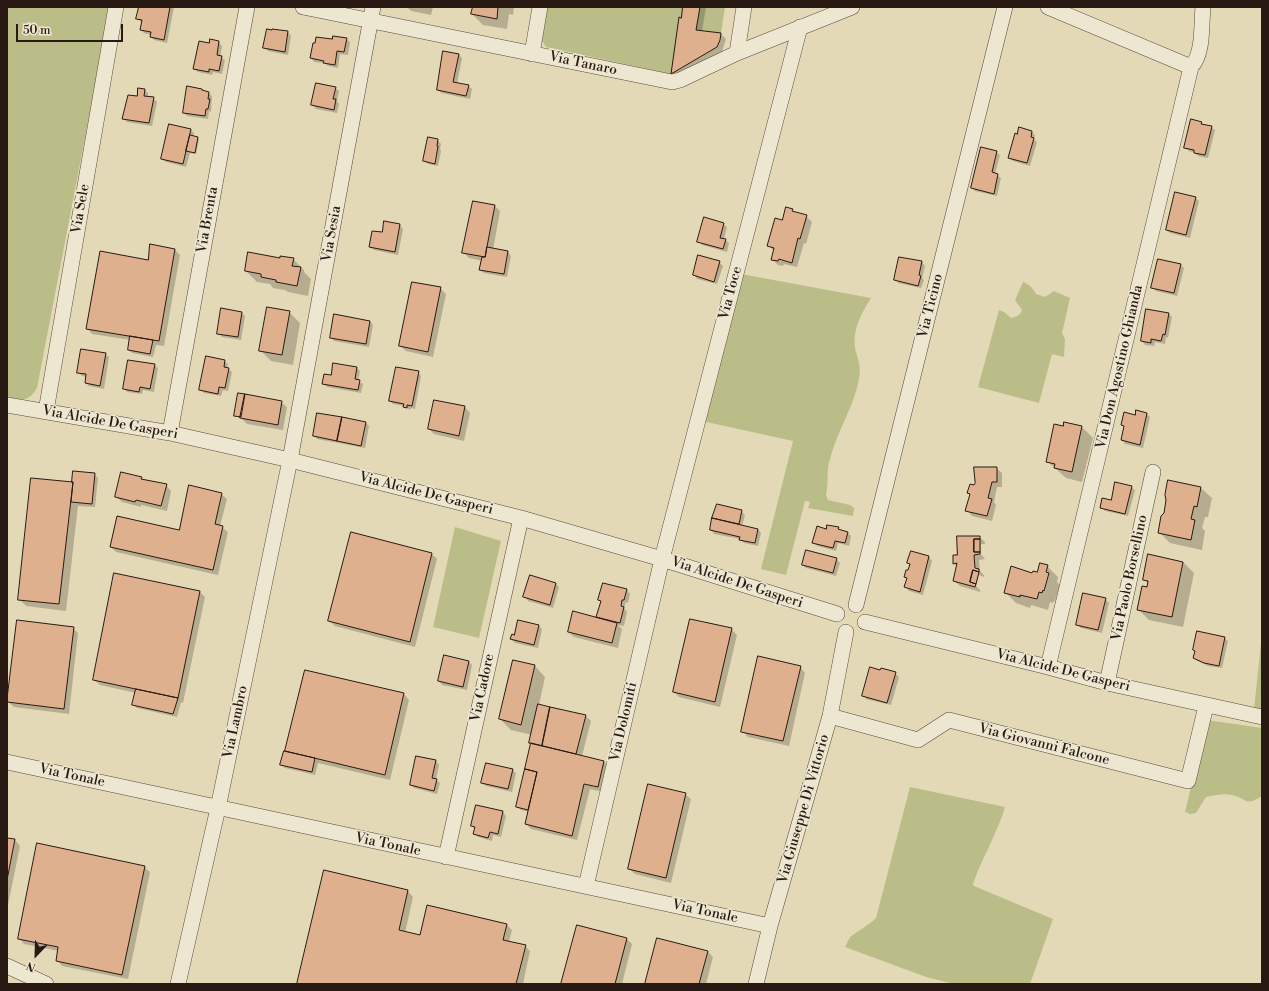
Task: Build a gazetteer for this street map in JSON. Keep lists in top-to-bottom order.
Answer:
{
  "streets": {
    "street": [
      "Via Tanaro",
      "Via Sele",
      "Via Brenta",
      "Via Sesia",
      "Via Toce",
      "Via Ticino",
      "Via Don Agostino Ghianda",
      "Via Alcide De Gasperi",
      "Via Paolo Borsellino",
      "Via Cadore",
      "Via Lambro",
      "Via Dolomiti",
      "Via Giovanni Falcone",
      "Via Tonale",
      "Via Giuseppe Di Vittorio"
    ]
  },
  "crossings": [
    ["Via Tanaro", "Via Sesia"],
    ["Via Tanaro", "Via Toce"],
    ["Via Sele", "Via Alcide De Gasperi"],
    ["Via Brenta", "Via Alcide De Gasperi"],
    ["Via Sesia", "Via Alcide De Gasperi"],
    ["Via Sesia", "Via Lambro"],
    ["Via Toce", "Via Alcide De Gasperi"],
    ["Via Toce", "Via Dolomiti"],
    ["Via Ticino", "Via Alcide De Gasperi"],
    ["Via Ticino", "Via Giuseppe Di Vittorio"],
    ["Via Don Agostino Ghianda", "Via Alcide De Gasperi"],
    ["Via Alcide De Gasperi", "Via Paolo Borsellino"],
    ["Via Alcide De Gasperi", "Via Cadore"],
    ["Via Alcide De Gasperi", "Via Lambro"],
    ["Via Alcide De Gasperi", "Via Dolomiti"],
    ["Via Alcide De Gasperi", "Via Giovanni Falcone"],
    ["Via Alcide De Gasperi", "Via Giuseppe Di Vittorio"],
    ["Via Cadore", "Via Tonale"],
    ["Via Lambro", "Via Tonale"],
    ["Via Dolomiti", "Via Tonale"],
    ["Via Giovanni Falcone", "Via Giuseppe Di Vittorio"],
    ["Via Tonale", "Via Giuseppe Di Vittorio"]
  ],
  "scale_bar": "50 m",
  "north": "bottom left"
}
